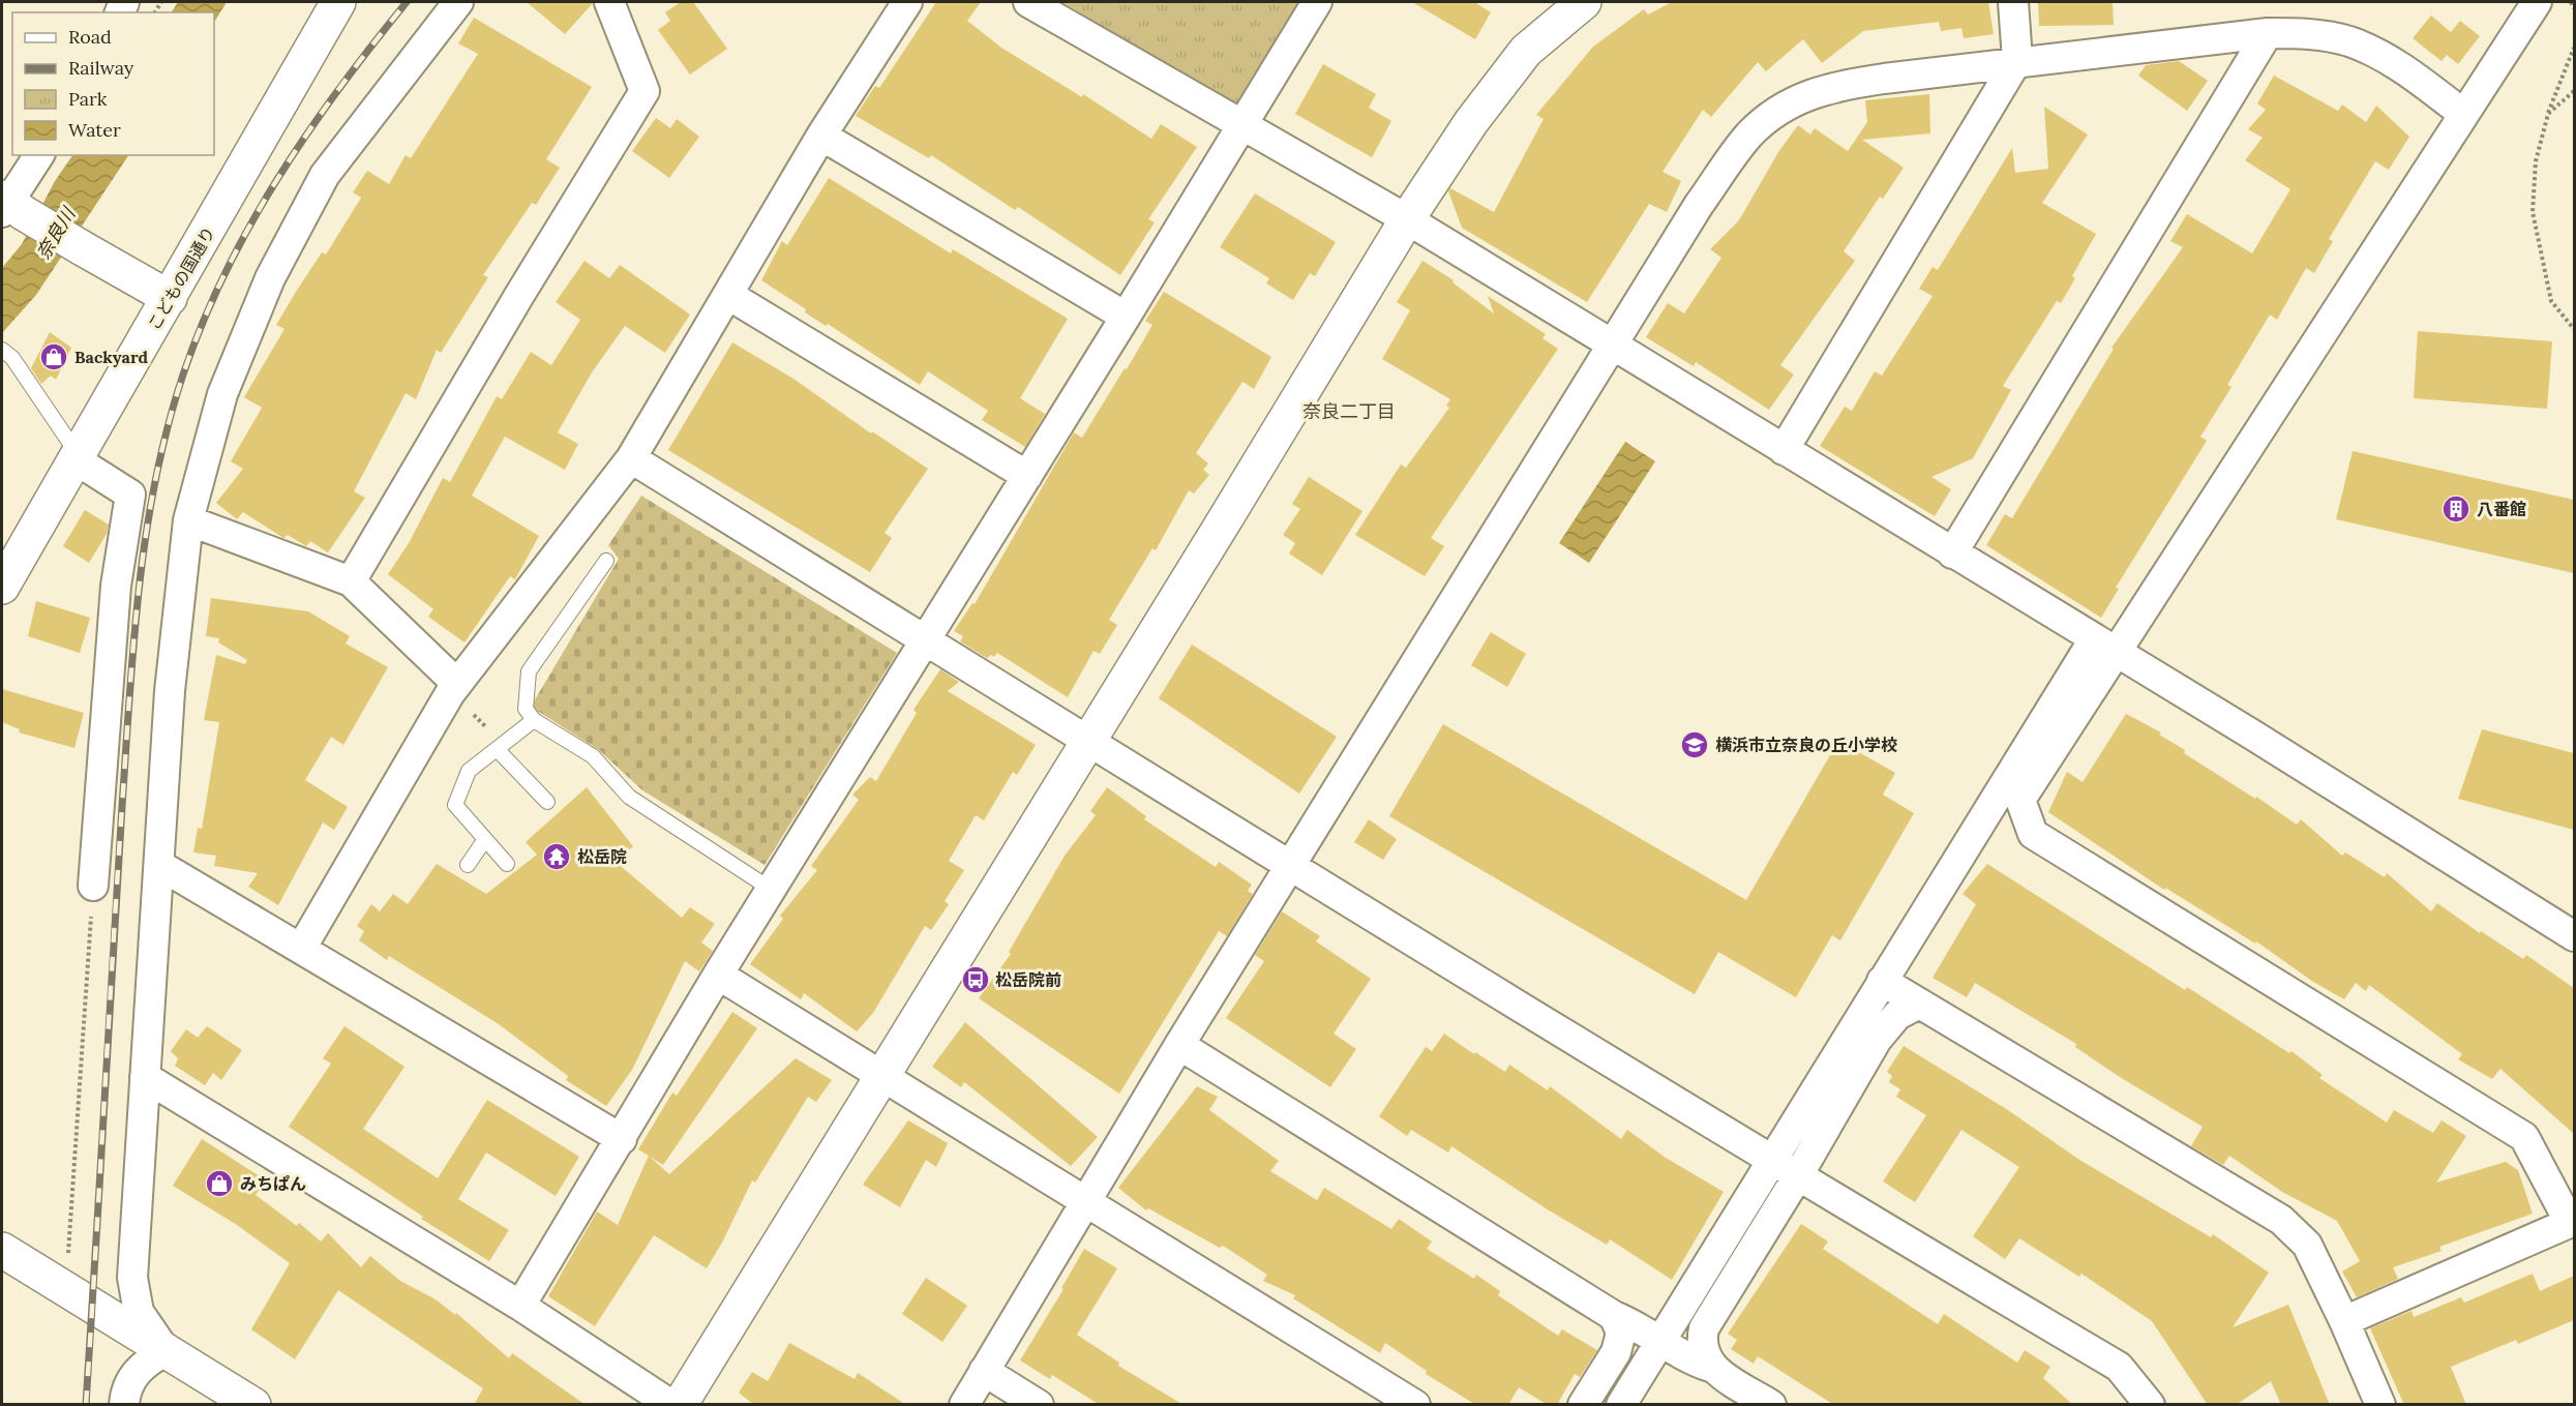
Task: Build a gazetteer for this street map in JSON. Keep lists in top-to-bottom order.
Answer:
{
  "streets": {
    "street": ["こどもの国通り"]
  },
  "districts": ["奈良二丁目"],
  "water": ["奈良川"],
  "places": {
    "shop": ["Backyard", "みちぱん"],
    "building": ["八番館"],
    "school or university": ["横浜市立奈良の丘小学校"],
    "temple": ["松岳院"],
    "bus stop": ["松岳院前"]
  },
  "legend": [
    "Road",
    "Railway",
    "Park",
    "Water"
  ]
}
